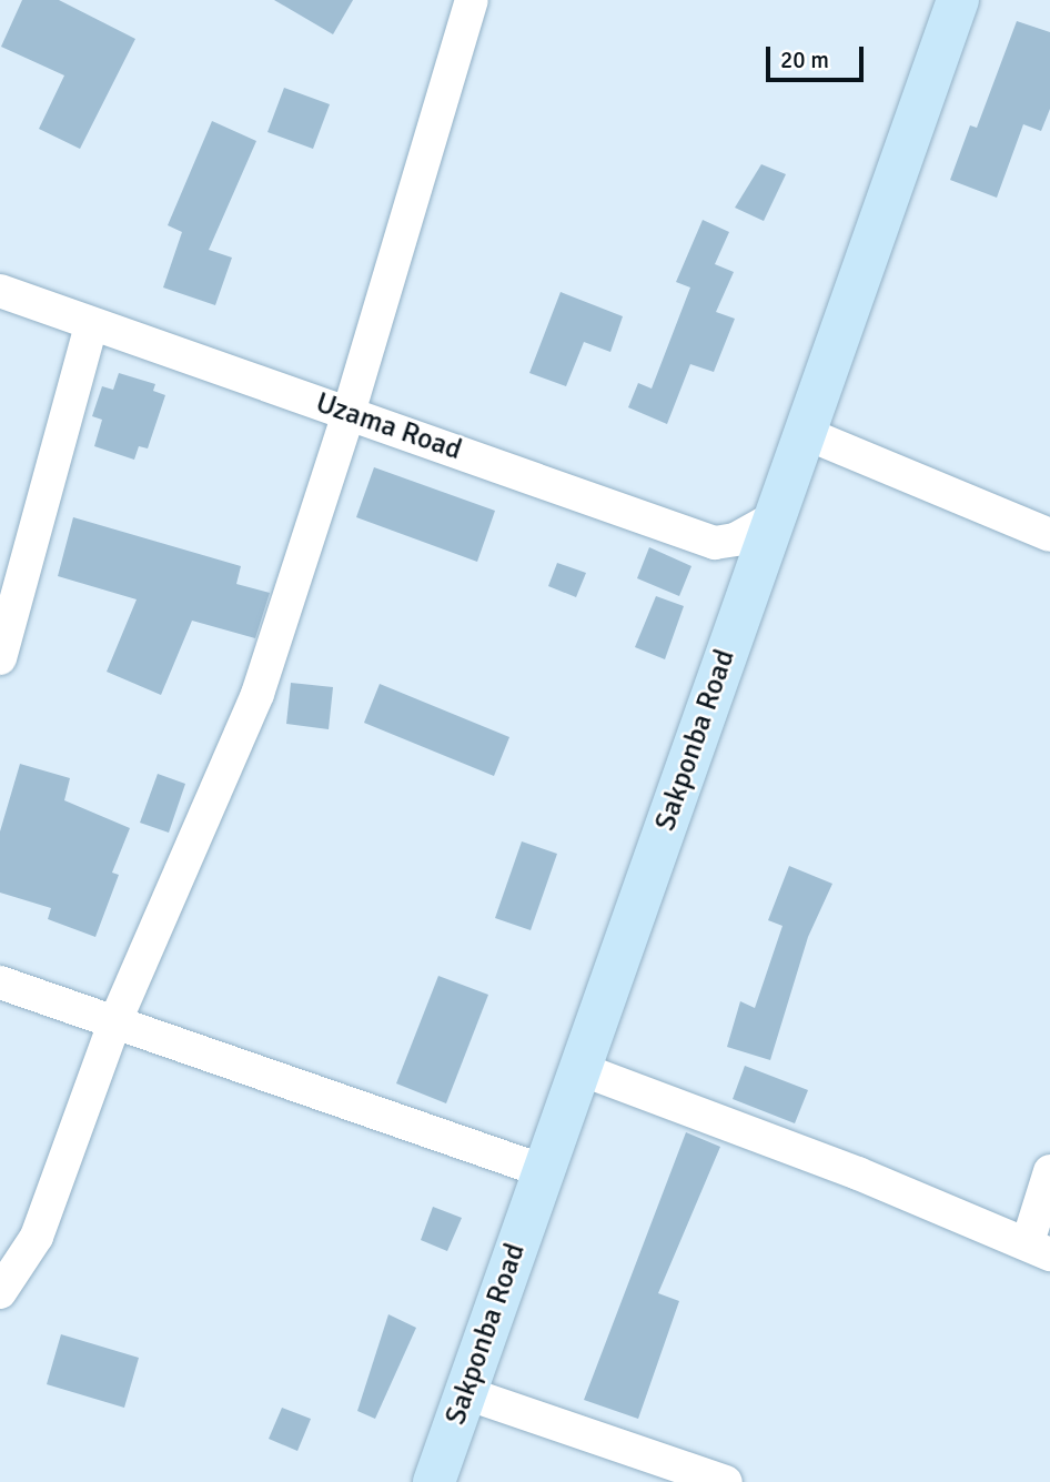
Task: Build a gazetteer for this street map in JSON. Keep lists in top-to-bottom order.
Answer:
{
  "streets": {
    "main road": ["Sakponba Road"],
    "street": ["Uzama Road"]
  },
  "crossings": [
    ["Uzama Road", "Sakponba Road"]
  ],
  "scale_bar": "20 m"
}
